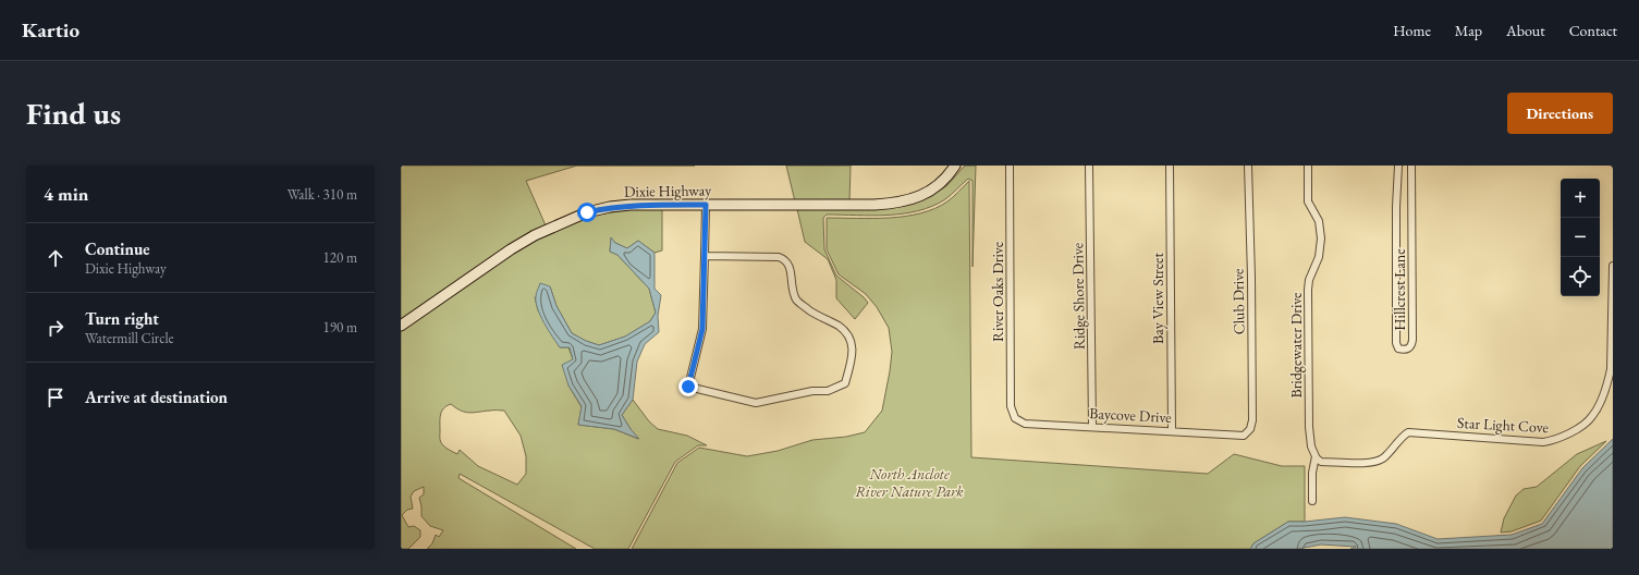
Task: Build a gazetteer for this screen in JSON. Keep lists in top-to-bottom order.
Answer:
{
  "streets": {
    "street": [
      "Dixie Highway",
      "Hillcrest Lane",
      "River Oaks Drive",
      "Ridge Shore Drive",
      "Bay View Street",
      "Club Drive",
      "Bridgewater Drive",
      "Baycove Drive",
      "Star Light Cove"
    ]
  },
  "crossings": [
    ["River Oaks Drive", "Baycove Drive"],
    ["Ridge Shore Drive", "Baycove Drive"],
    ["Bay View Street", "Baycove Drive"],
    ["Club Drive", "Baycove Drive"],
    ["Bridgewater Drive", "Star Light Cove"]
  ],
  "parks": ["North Anclote River Nature Park"],
  "page": {
    "header": "Kartio",
    "nav": [
      "Home",
      "Map",
      "About",
      "Contact"
    ],
    "buttons": "Directions",
    "title": "Find us",
    "heading": ["4 min", "Walk · 310 m"],
    "map_buttons": ["+", "−"],
    "list": [
      ["Continue", "Dixie Highway", "120 m"],
      ["Turn right", "Watermill Circle", "190 m"],
      "Arrive at destination"
    ]
  }
}
